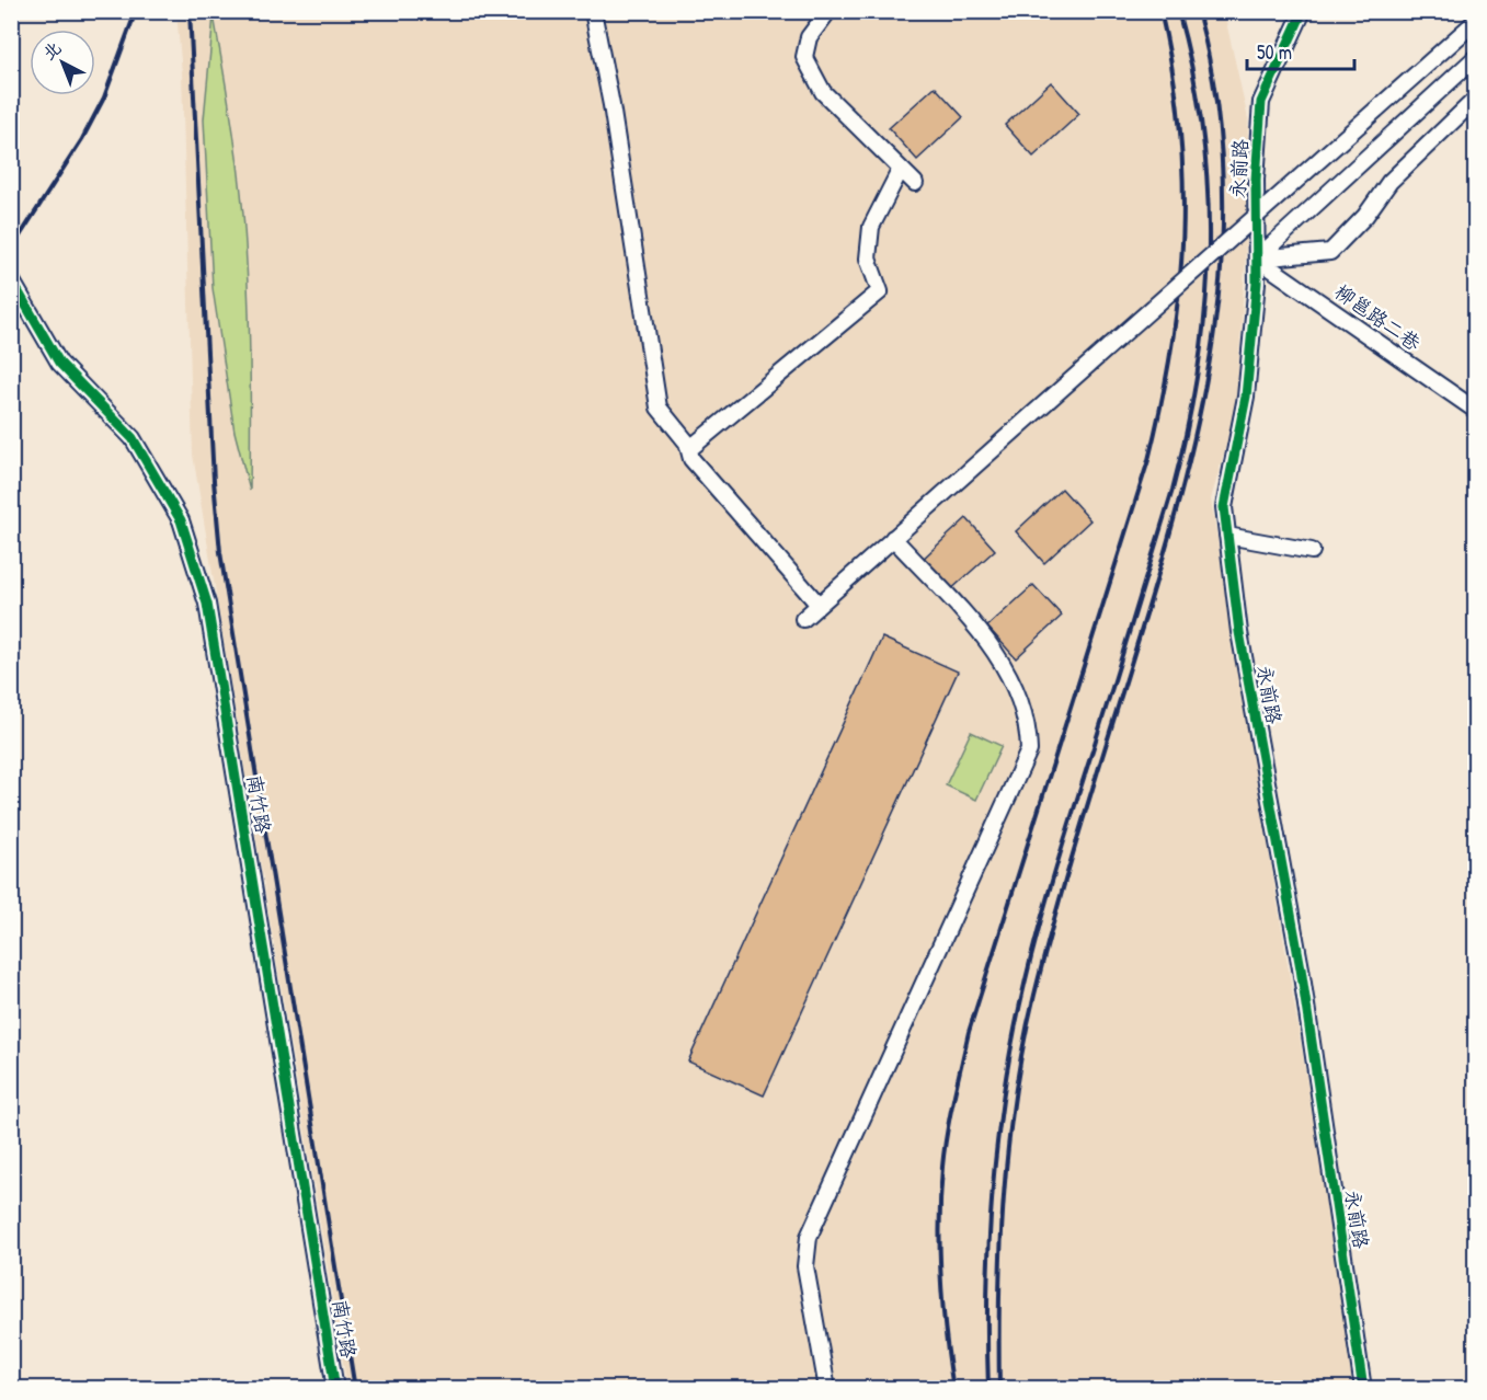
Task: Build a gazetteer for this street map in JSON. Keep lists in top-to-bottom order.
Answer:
{
  "streets": {
    "street": ["永前路", "柳邕路二巷", "南竹路"]
  },
  "crossings": [
    ["永前路", "柳邕路二巷"]
  ],
  "scale_bar": "50 m",
  "north": "top left"
}
